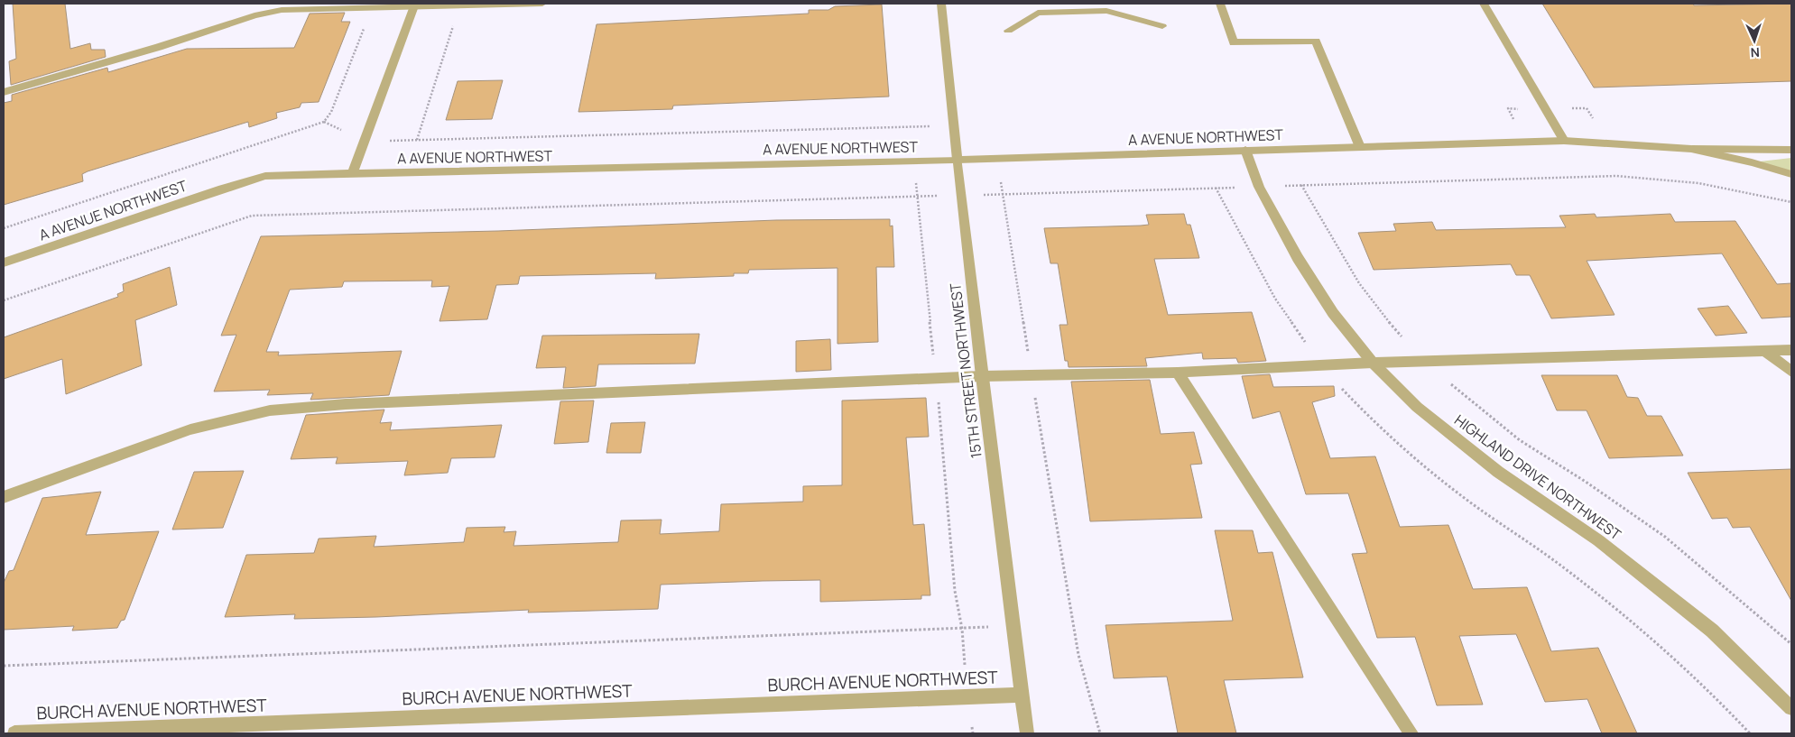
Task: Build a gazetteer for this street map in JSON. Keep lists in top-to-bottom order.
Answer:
{
  "streets": {
    "street": [
      "A AVENUE NORTHWEST",
      "15TH STREET NORTHWEST",
      "HIGHLAND DRIVE NORTHWEST",
      "BURCH AVENUE NORTHWEST"
    ]
  },
  "crossings": [
    ["A AVENUE NORTHWEST", "15TH STREET NORTHWEST"],
    ["A AVENUE NORTHWEST", "HIGHLAND DRIVE NORTHWEST"],
    ["15TH STREET NORTHWEST", "BURCH AVENUE NORTHWEST"]
  ],
  "north": "bottom"
}
